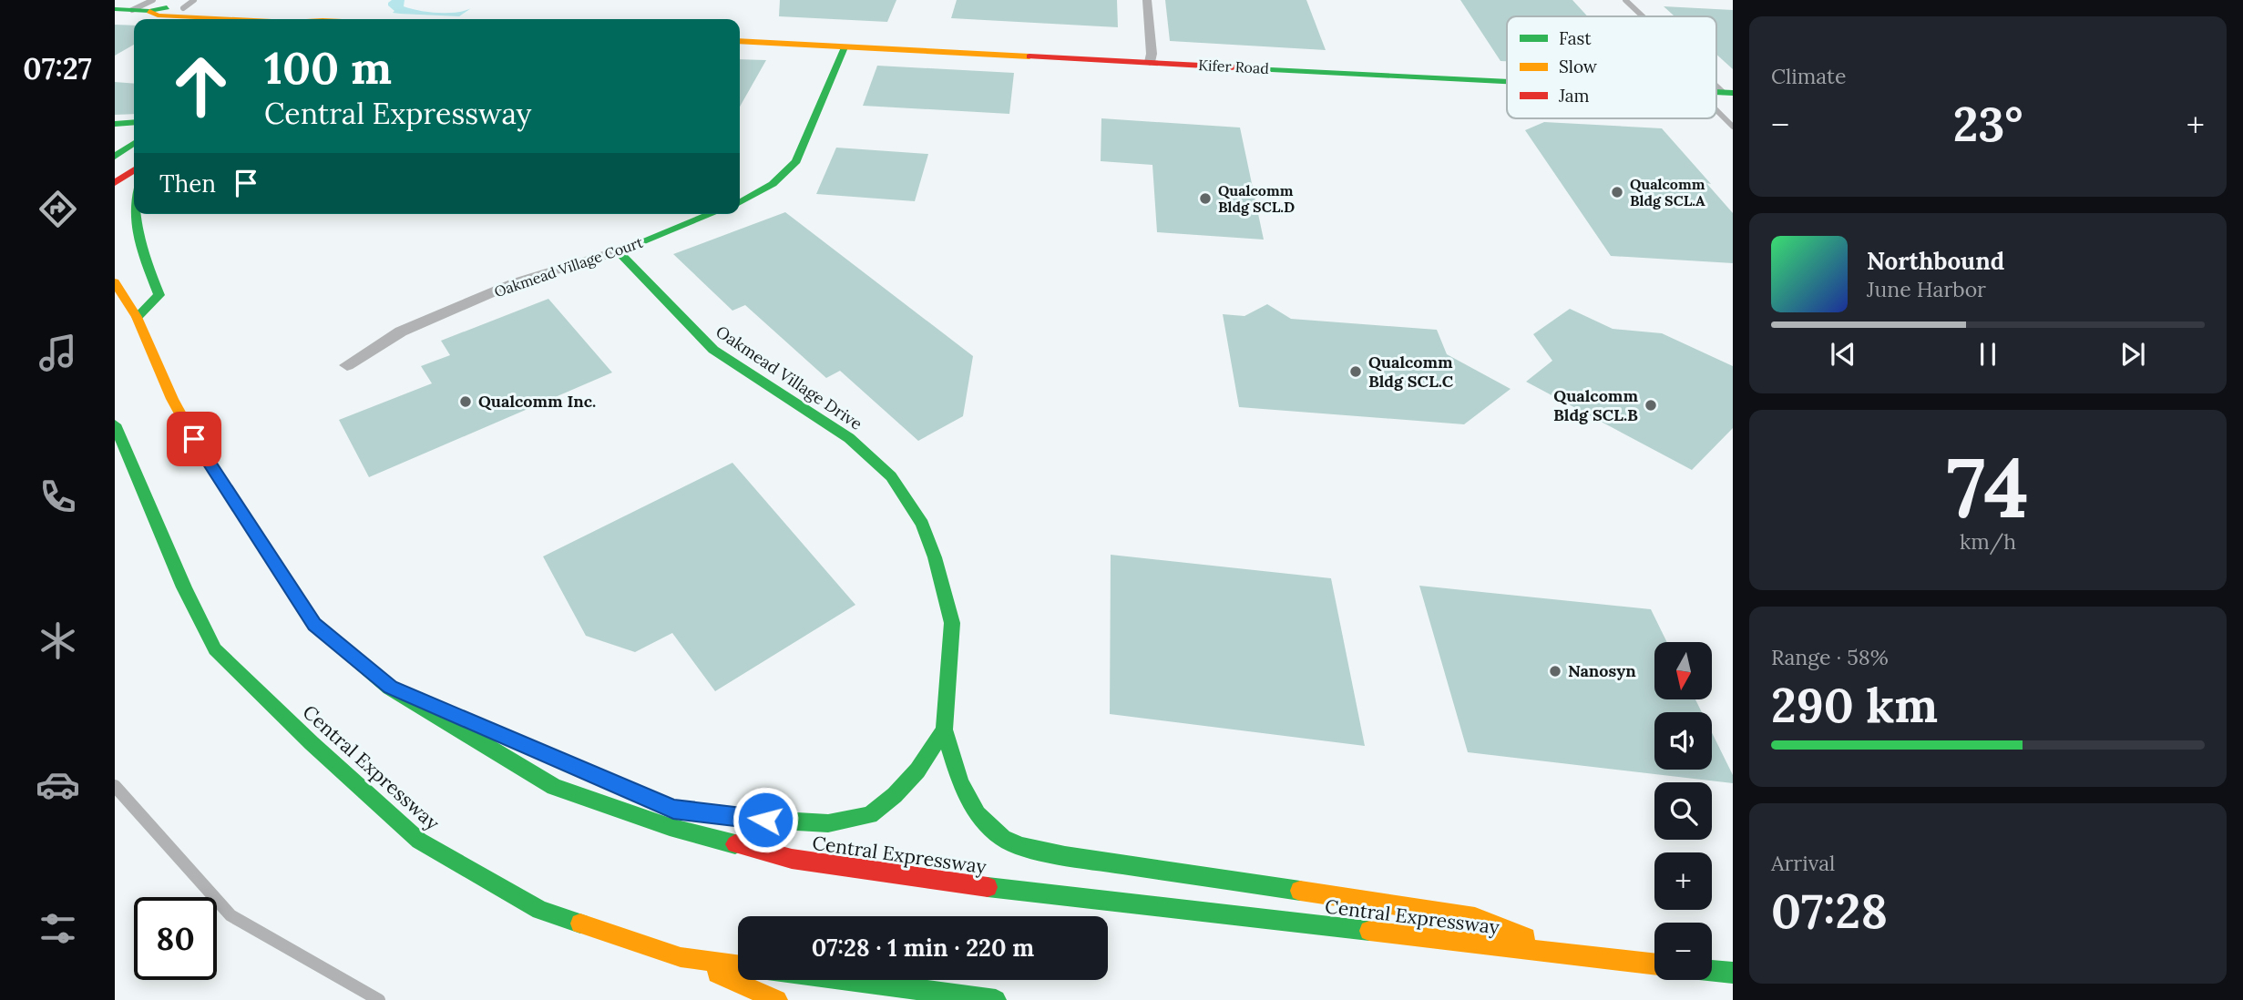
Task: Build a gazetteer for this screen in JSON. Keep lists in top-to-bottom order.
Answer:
{
  "streets": {
    "main road": [
      "Kifer Road",
      "Oakmead Village Court",
      "Oakmead Village Drive",
      "Central Expressway"
    ]
  },
  "crossings": [
    ["Oakmead Village Court", "Oakmead Village Drive"]
  ],
  "places": [
    "Qualcomm Bldg SCL.A",
    "Qualcomm Bldg SCL.D",
    "Qualcomm Bldg SCL.C",
    "Qualcomm Inc.",
    "Qualcomm Bldg SCL.B",
    "Nanosyn"
  ],
  "legend": ["Fast", "Slow", "Jam"],
  "north": "bottom",
  "page": {
    "tabs": "07:27",
    "tile": [
      "Climate",
      ["74", "km/h"],
      ["Range · 58%", "290 km"],
      ["Arrival", "07:28"]
    ],
    "turn": ["100 m", "Central Expressway"],
    "heat": ["−", "23°", "+"],
    "then": "Then",
    "song": ["Northbound", "June Harbor"],
    "map_buttons": ["+", "−"],
    "limit": "80",
    "trip": "07:28 · 1 min · 220 m"
  }
}
